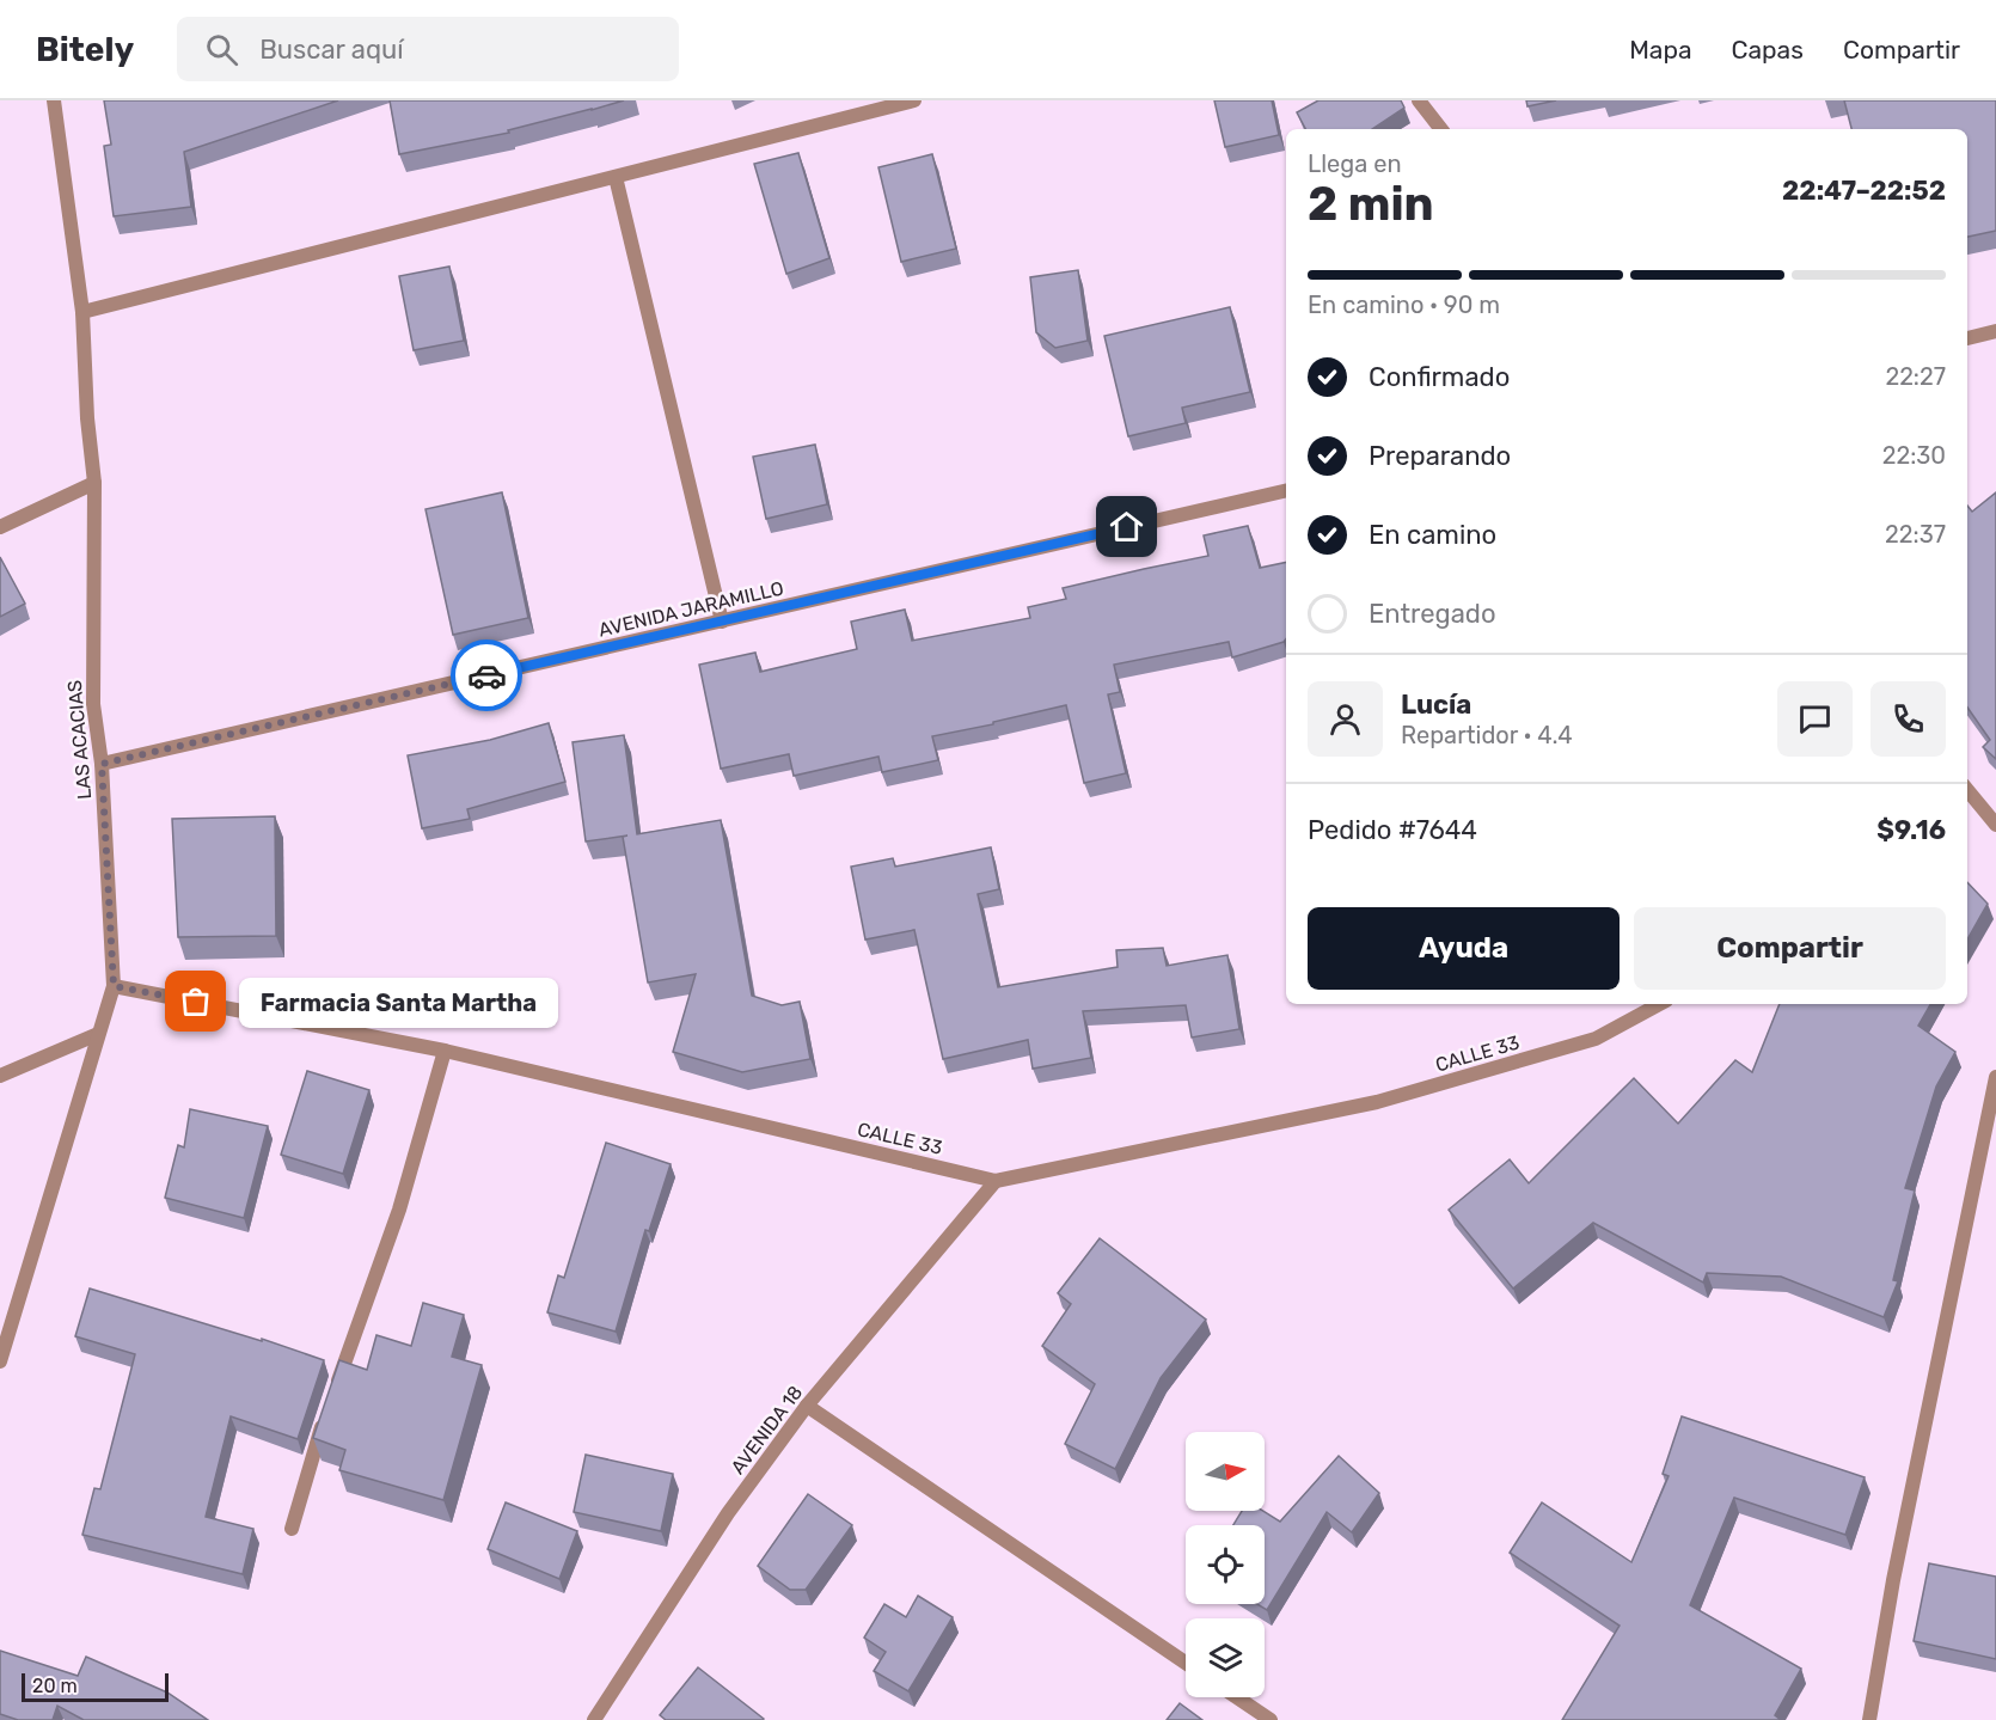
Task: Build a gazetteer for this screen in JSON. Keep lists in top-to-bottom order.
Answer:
{
  "streets": {
    "street": [
      "AVENIDA JARAMILLO",
      "LAS ACACIAS",
      "CALLE 33",
      "AVENIDA 18"
    ]
  },
  "crossings": [
    ["AVENIDA JARAMILLO", "LAS ACACIAS"],
    ["LAS ACACIAS", "CALLE 33"],
    ["CALLE 33", "AVENIDA 18"]
  ],
  "places": ["Farmacia Santa Martha"],
  "scale_bar": "20 m",
  "north": "right",
  "page": {
    "header": "Bitely",
    "search": "Buscar aquí",
    "nav": ["Mapa", "Capas", "Compartir"],
    "heading": ["2 min", "Llega en", "22:47–22:52"],
    "panel": [
      "Lucía",
      "Repartidor · 4.4",
      "Pedido #7644",
      "$9.16"
    ],
    "bar": "En camino · 90 m",
    "list": [
      ["Confirmado", "22:27"],
      ["Preparando", "22:30"],
      ["En camino", "22:37"],
      "Entregado"
    ],
    "buttons": ["Ayuda", "Compartir"],
    "bubble": "Farmacia Santa Martha",
    "scale": "20 m"
  }
}
